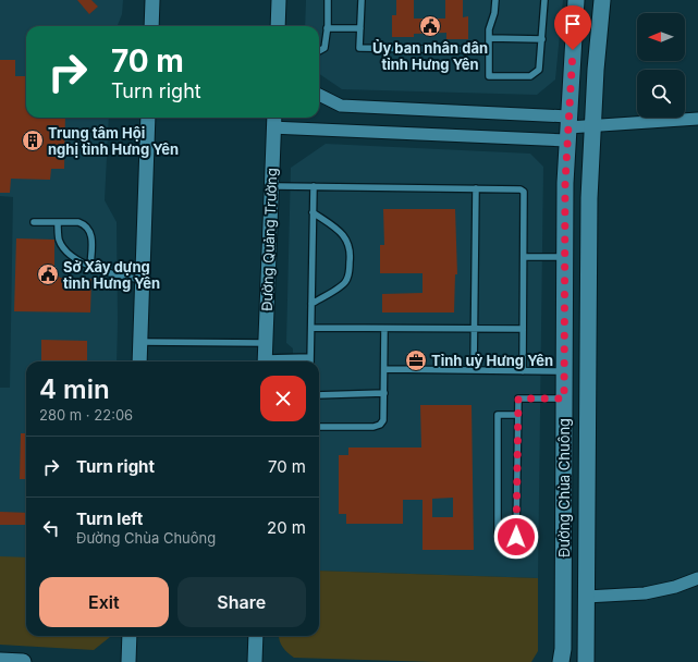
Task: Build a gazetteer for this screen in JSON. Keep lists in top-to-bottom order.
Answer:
{
  "streets": {
    "main road": ["Đường Chùa Chuông"],
    "street": ["Đường Quảng Trường"]
  },
  "places": {
    "public building": ["Ủy ban nhân dân tỉnh Hưng Yên", "Sở Xây dựng tỉnh Hưng Yên"],
    "building": ["Trung tâm Hội nghị tỉnh Hưng Yên"],
    "office": ["Tỉnh uỷ Hưng Yên"]
  },
  "north": "left",
  "page": {
    "turn": ["70 m", "Turn right"],
    "heading": ["4 min", "280 m · 22:06"],
    "list": [
      {
        "name": "Turn right",
        "value": "70 m"
      },
      {
        "name": "Turn left",
        "note": "Đường Chùa Chuông",
        "value": "20 m"
      }
    ],
    "buttons": ["Exit", "Share"]
  }
}
